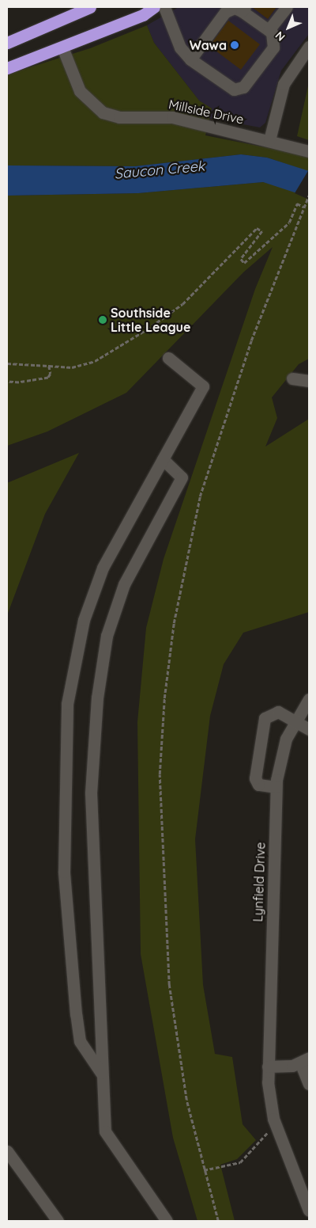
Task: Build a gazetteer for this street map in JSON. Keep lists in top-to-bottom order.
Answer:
{
  "streets": {
    "street": ["Millside Drive", "Lynfield Drive"]
  },
  "water": ["Saucon Creek"],
  "places": ["Wawa", "Southside Little League"],
  "north": "bottom left"
}
